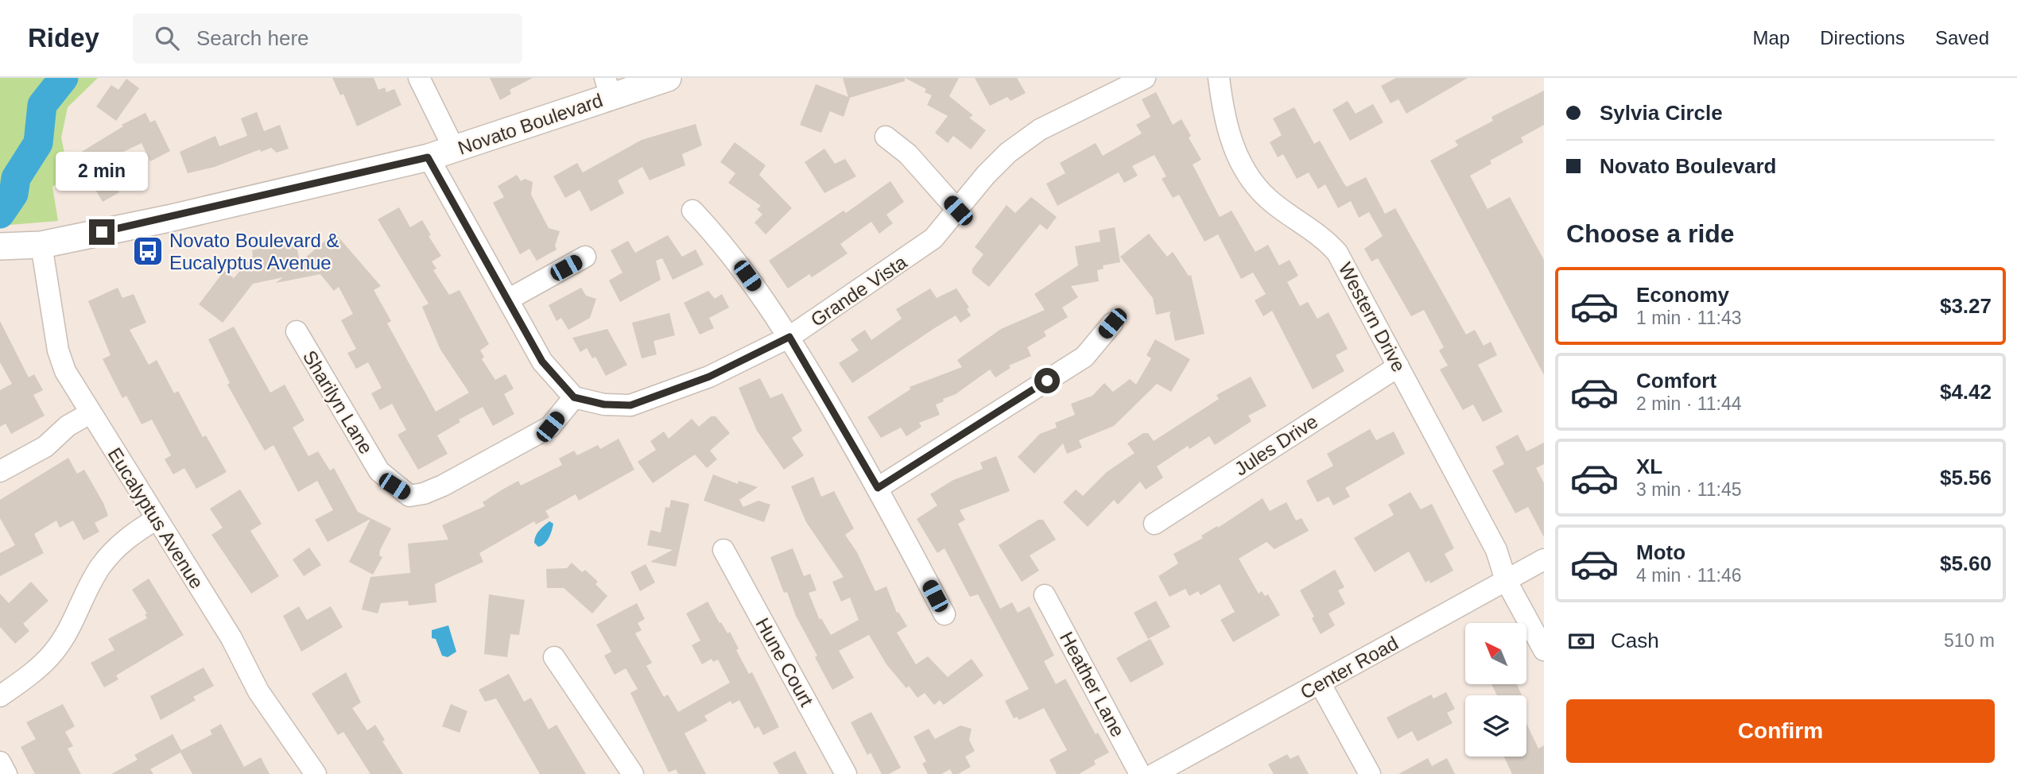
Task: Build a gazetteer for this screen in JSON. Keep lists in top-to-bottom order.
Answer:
{
  "streets": {
    "main road": ["Novato Boulevard"],
    "street": [
      "Grande Vista",
      "Western Drive",
      "Sharilyn Lane",
      "Jules Drive",
      "Eucalyptus Avenue",
      "Hune Court",
      "Center Road",
      "Heather Lane"
    ]
  },
  "crossings": [
    ["Novato Boulevard", "Eucalyptus Avenue"],
    ["Grande Vista", "Sharilyn Lane"],
    ["Western Drive", "Jules Drive"],
    ["Western Drive", "Center Road"]
  ],
  "places": {
    "bus stop": ["Novato Boulevard & Eucalyptus Avenue"]
  },
  "north": "top left",
  "page": {
    "header": "Ridey",
    "search": "Search here",
    "nav": ["Map", "Directions", "Saved"],
    "banner": ["Sylvia Circle", "Novato Boulevard"],
    "bubble": "2 min",
    "heading": "Choose a ride",
    "list": [
      {
        "name": "Economy",
        "note": "1 min · 11:43",
        "value": "$3.27"
      },
      {
        "name": "Comfort",
        "note": "2 min · 11:44",
        "value": "$4.42"
      },
      {
        "name": "XL",
        "note": "3 min · 11:45",
        "value": "$5.56"
      },
      {
        "name": "Moto",
        "note": "4 min · 11:46",
        "value": "$5.60"
      }
    ],
    "pay": ["Cash", "510 m"],
    "buttons": "Confirm"
  }
}
